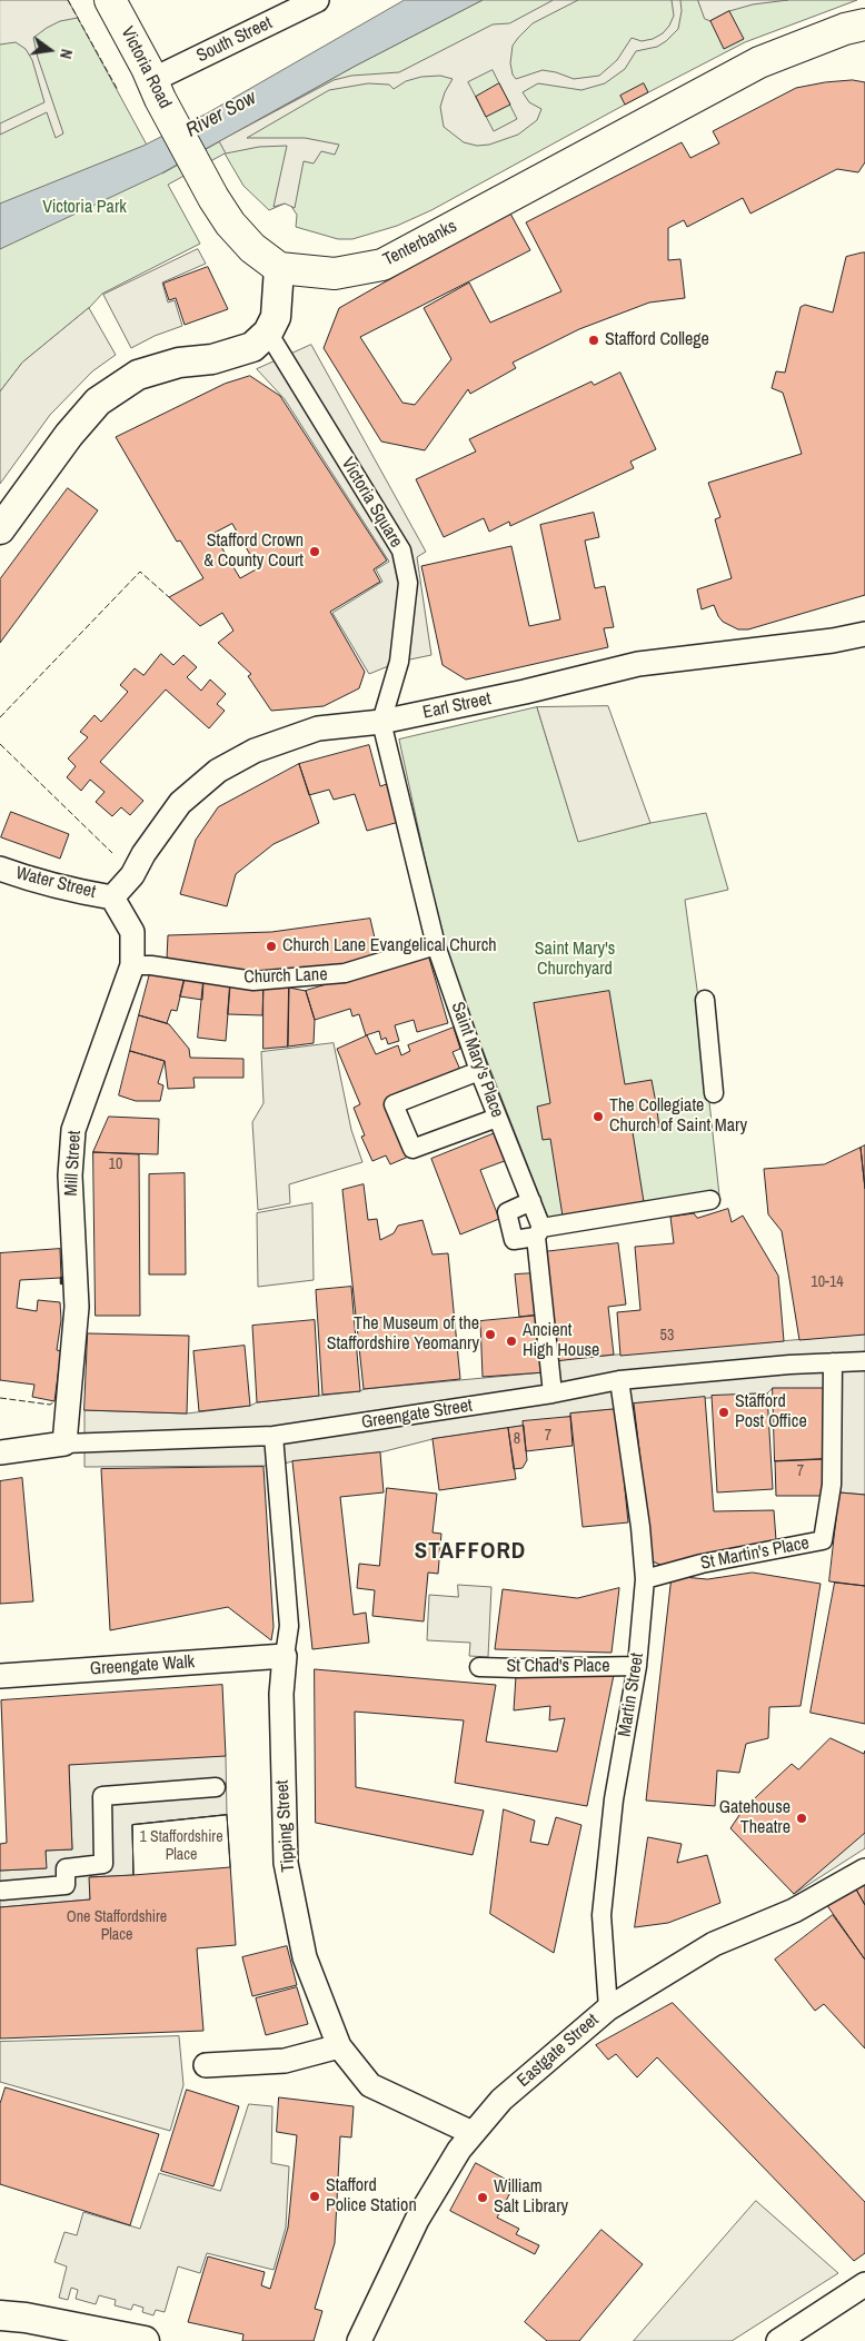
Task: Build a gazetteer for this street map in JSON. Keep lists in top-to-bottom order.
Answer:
{
  "streets": {
    "highway": ["Victoria Road", "Tenterbanks"],
    "street": [
      "South Street",
      "Victoria Square",
      "Earl Street",
      "Water Street",
      "Church Lane",
      "Saint Mary's Place",
      "Mill Street",
      "Greengate Street",
      "St Martin's Place",
      "Greengate Walk",
      "St Chad's Place",
      "Martin Street",
      "Tipping Street",
      "Eastgate Street"
    ]
  },
  "crossings": [
    ["South Street", "Victoria Road"],
    ["Victoria Road", "Tenterbanks"],
    ["Victoria Square", "Earl Street"],
    ["Victoria Square", "Saint Mary's Place"],
    ["Earl Street", "Water Street"],
    ["Earl Street", "Saint Mary's Place"],
    ["Earl Street", "Mill Street"],
    ["Water Street", "Mill Street"],
    ["Church Lane", "Saint Mary's Place"],
    ["Church Lane", "Mill Street"],
    ["Saint Mary's Place", "Greengate Street"],
    ["Mill Street", "Greengate Street"],
    ["Greengate Street", "St Martin's Place"],
    ["Greengate Street", "Martin Street"],
    ["Greengate Street", "Tipping Street"],
    ["St Martin's Place", "Martin Street"],
    ["Greengate Walk", "Tipping Street"],
    ["St Chad's Place", "Martin Street"],
    ["Martin Street", "Eastgate Street"],
    ["Tipping Street", "Eastgate Street"]
  ],
  "districts": ["STAFFORD"],
  "water": ["River Sow"],
  "parks": ["Victoria Park", "Saint Mary's Churchyard"],
  "places": [
    "Stafford College",
    "Stafford Crown & County Court",
    "Church Lane Evangelical Church",
    "The Collegiate Church of Saint Mary",
    "The Museum of the Staffordshire Yeomanry",
    "Ancient High House",
    "Stafford Post Office",
    "Gatehouse Theatre",
    "Stafford Police Station",
    "William Salt Library"
  ],
  "house_numbers": [
    "10",
    "10-14",
    "53",
    "7",
    "8",
    "7",
    "1 Staffordshire Place",
    "One Staffordshire Place"
  ],
  "north": "right"
}
